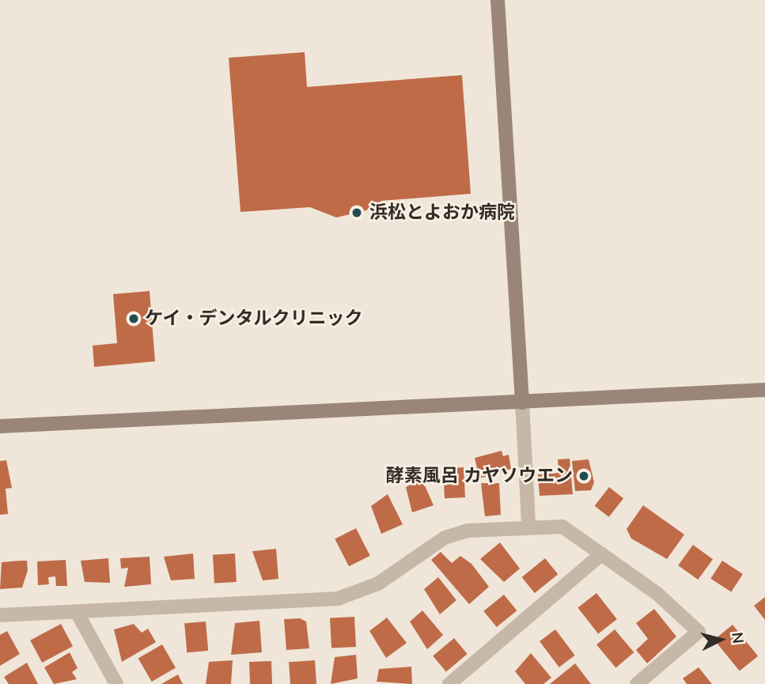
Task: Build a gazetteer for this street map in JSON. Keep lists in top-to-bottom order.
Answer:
{
  "places": ["浜松とよおか病院", "ケイ・デンタルクリニック", "酵素風呂 カヤソウエン"],
  "north": "right"
}
